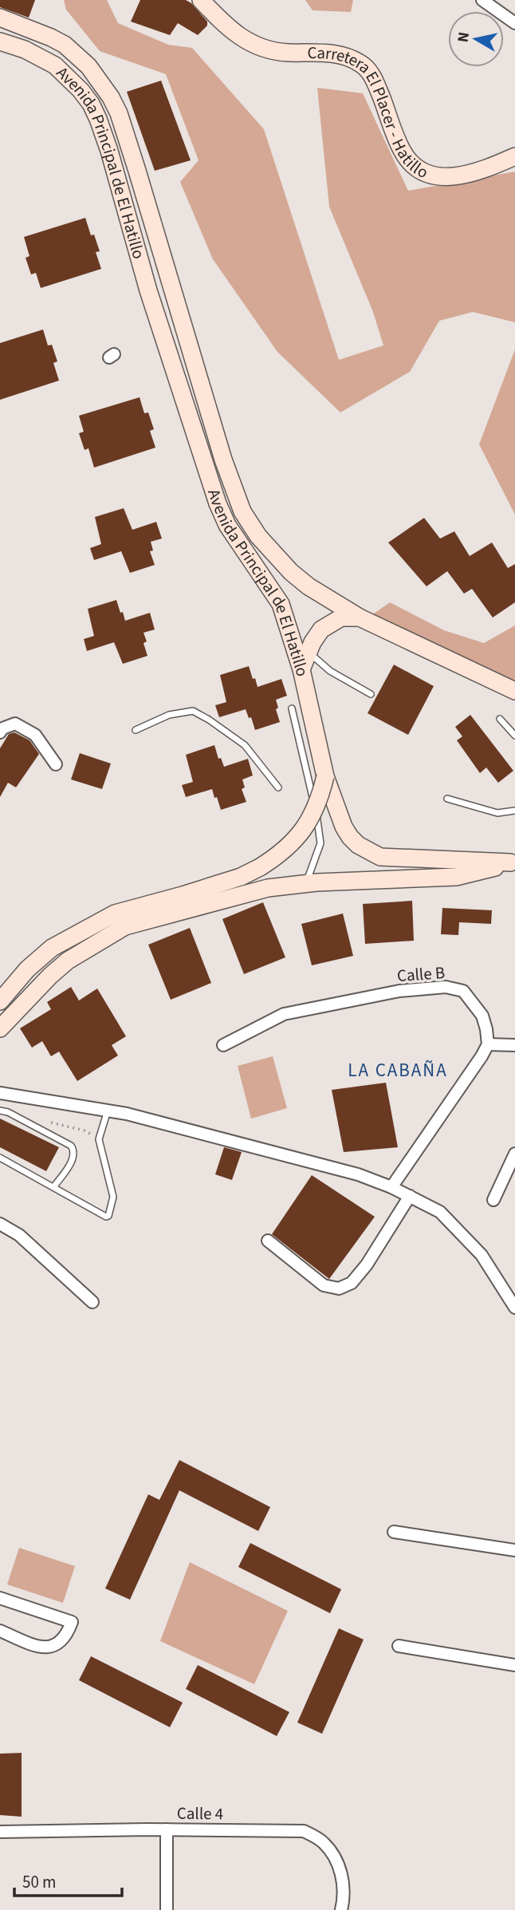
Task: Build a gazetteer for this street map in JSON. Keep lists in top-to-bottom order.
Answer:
{
  "streets": {
    "main road": ["Carretera El Placer - Hatillo", "Avenida Principal de El Hatillo"],
    "street": ["Calle B", "Calle 4"]
  },
  "districts": ["LA CABAÑA"],
  "scale_bar": "50 m",
  "north": "left"
}
